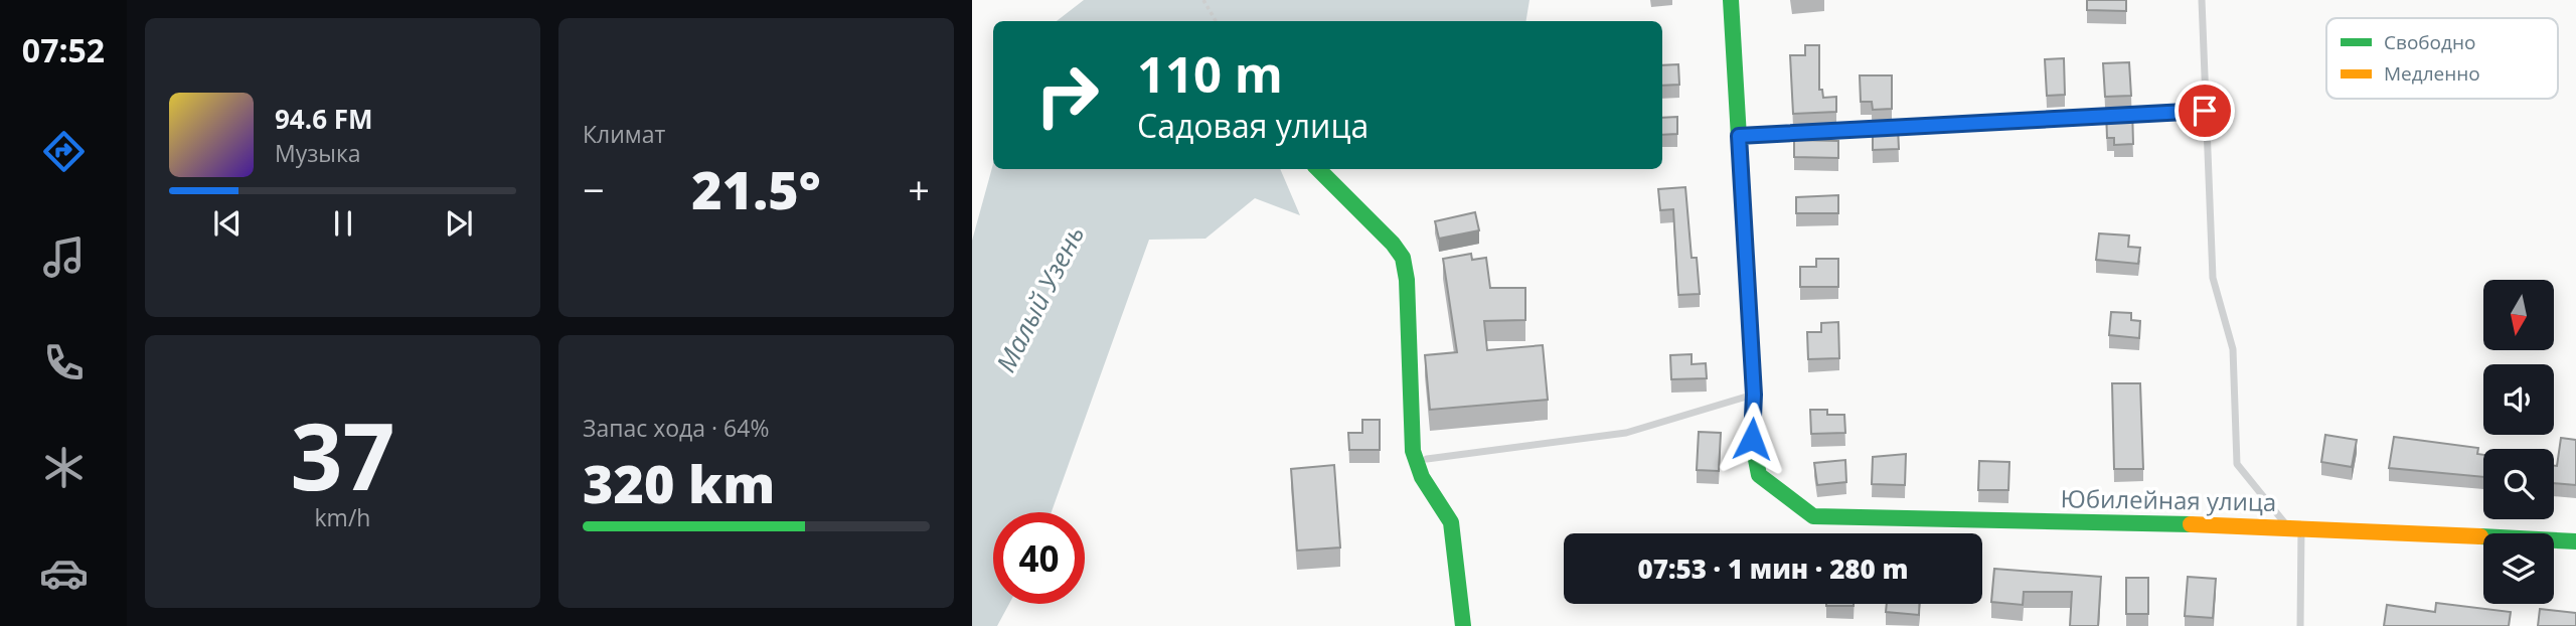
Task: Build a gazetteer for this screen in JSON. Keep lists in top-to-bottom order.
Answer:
{
  "streets": {
    "street": ["Юбилейная улица"]
  },
  "water": ["Малый Узень"],
  "legend": ["Свободно", "Медленно"],
  "north": "bottom",
  "page": {
    "tabs": "07:52",
    "tile": [
      "Климат",
      ["37", "km/h"],
      ["Запас хода · 64%", "320 km"]
    ],
    "turn": ["110 m", "Садовая улица"],
    "song": ["94.6 FM", "Музыка"],
    "heat": ["−", "21.5°", "+"],
    "limit": "40",
    "trip": "07:53 · 1 мин · 280 m"
  }
}
